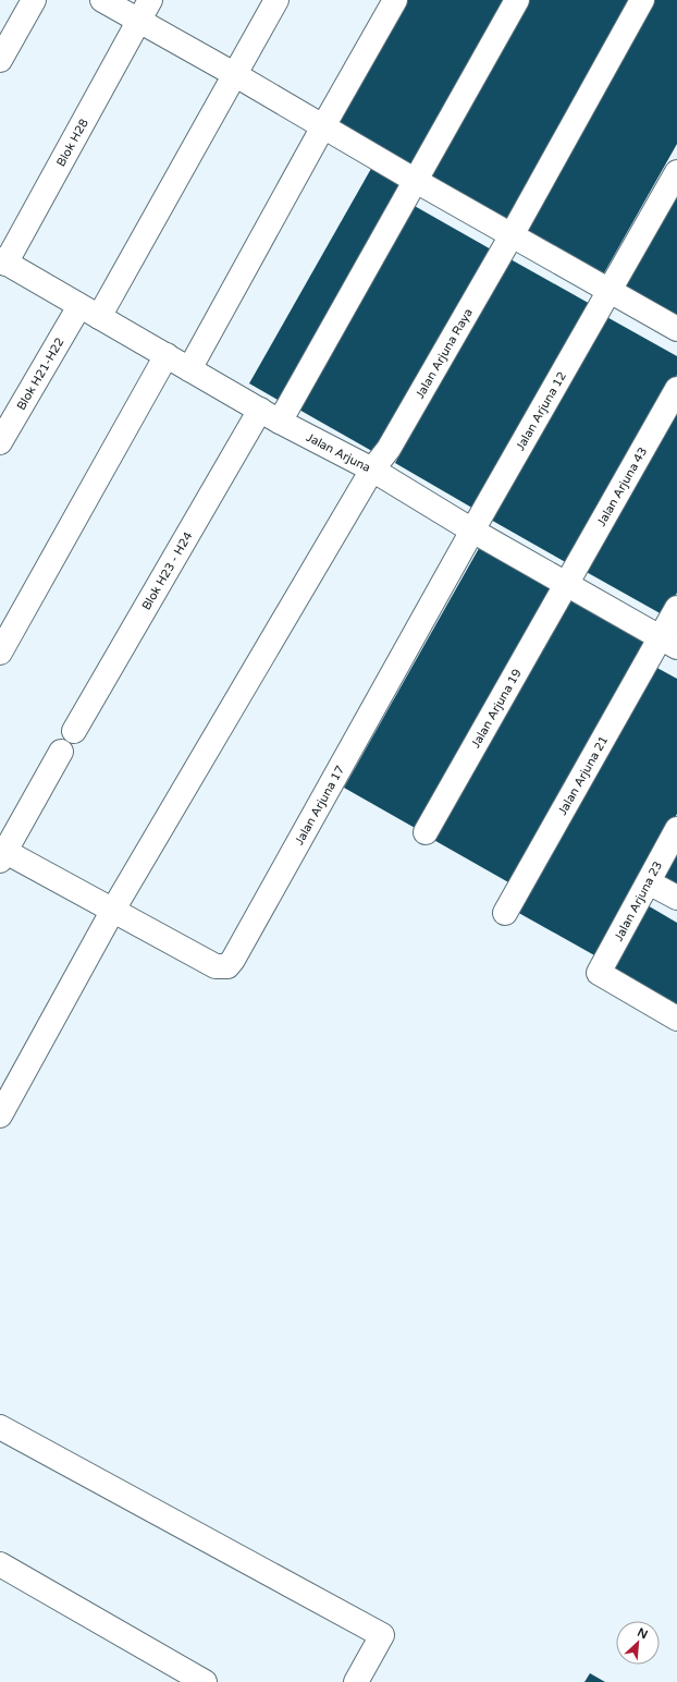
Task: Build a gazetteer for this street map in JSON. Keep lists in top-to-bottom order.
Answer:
{
  "streets": {
    "street": [
      "Blok H28",
      "Jalan Arjuna Raya",
      "Blok H21-H22",
      "Jalan Arjuna 12",
      "Jalan Arjuna",
      "Jalan Arjuna 43",
      "Blok H23 - H24",
      "Jalan Arjuna 19",
      "Jalan Arjuna 21",
      "Jalan Arjuna 17",
      "Jalan Arjuna 23"
    ]
  },
  "crossings": [
    ["Blok H28", "Jalan Arjuna"],
    ["Jalan Arjuna Raya", "Jalan Arjuna"],
    ["Jalan Arjuna Raya", "Jalan Arjuna 17"],
    ["Blok H21-H22", "Jalan Arjuna"],
    ["Jalan Arjuna 12", "Jalan Arjuna"],
    ["Jalan Arjuna 12", "Jalan Arjuna 17"],
    ["Jalan Arjuna", "Jalan Arjuna 43"],
    ["Jalan Arjuna", "Blok H23 - H24"],
    ["Jalan Arjuna", "Jalan Arjuna 19"],
    ["Jalan Arjuna", "Jalan Arjuna 21"],
    ["Jalan Arjuna", "Jalan Arjuna 17"],
    ["Jalan Arjuna 43", "Jalan Arjuna 19"]
  ],
  "north": "top right"
}
